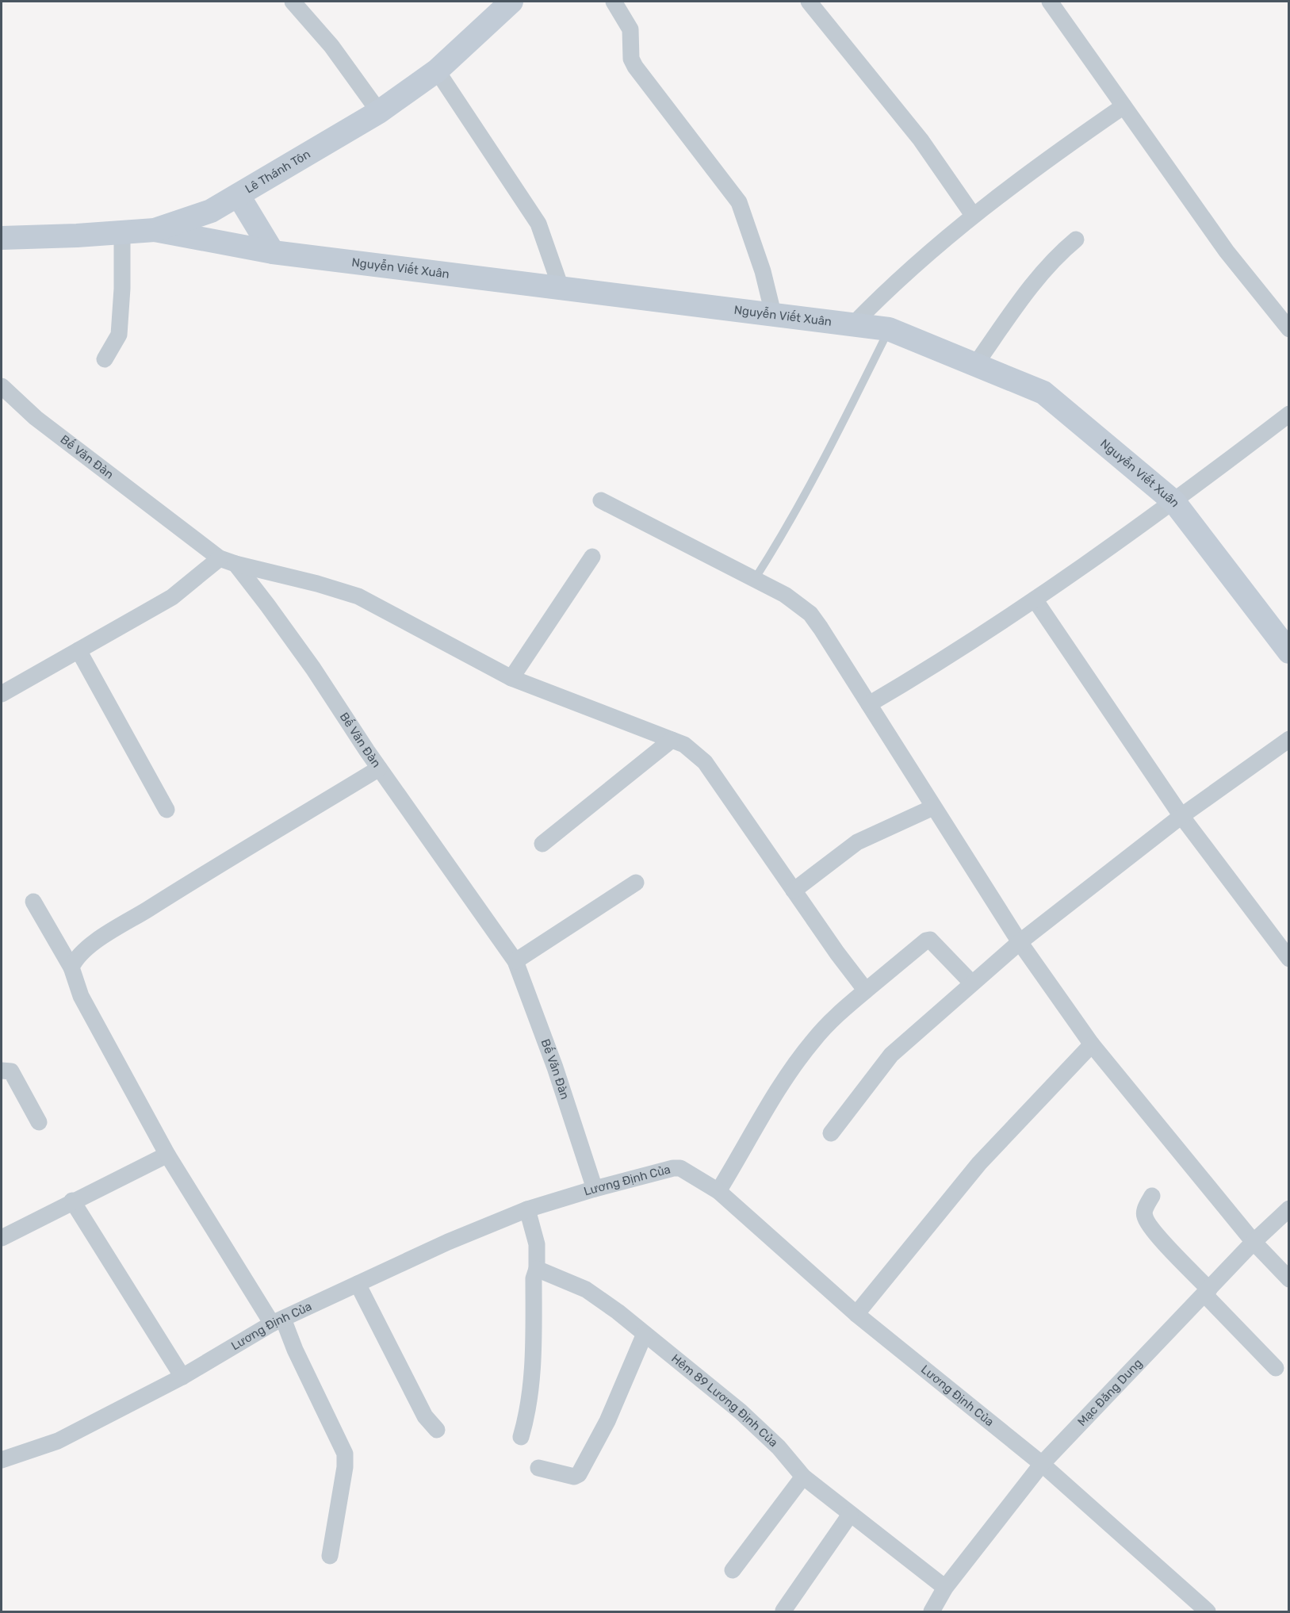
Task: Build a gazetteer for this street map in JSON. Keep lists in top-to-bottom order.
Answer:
{
  "streets": {
    "street": [
      "Lê Thánh Tôn",
      "Nguyễn Viết Xuân",
      "Bế Văn Đàn",
      "Lương Định Của",
      "Mạc Đăng Dung",
      "Hẻm 89 Lương Định Của"
    ]
  },
  "crossings": [
    ["Lê Thánh Tôn", "Nguyễn Viết Xuân"],
    ["Bế Văn Đàn", "Lương Định Của"],
    ["Lương Định Của", "Mạc Đăng Dung"],
    ["Mạc Đăng Dung", "Hẻm 89 Lương Định Của"]
  ]
}
